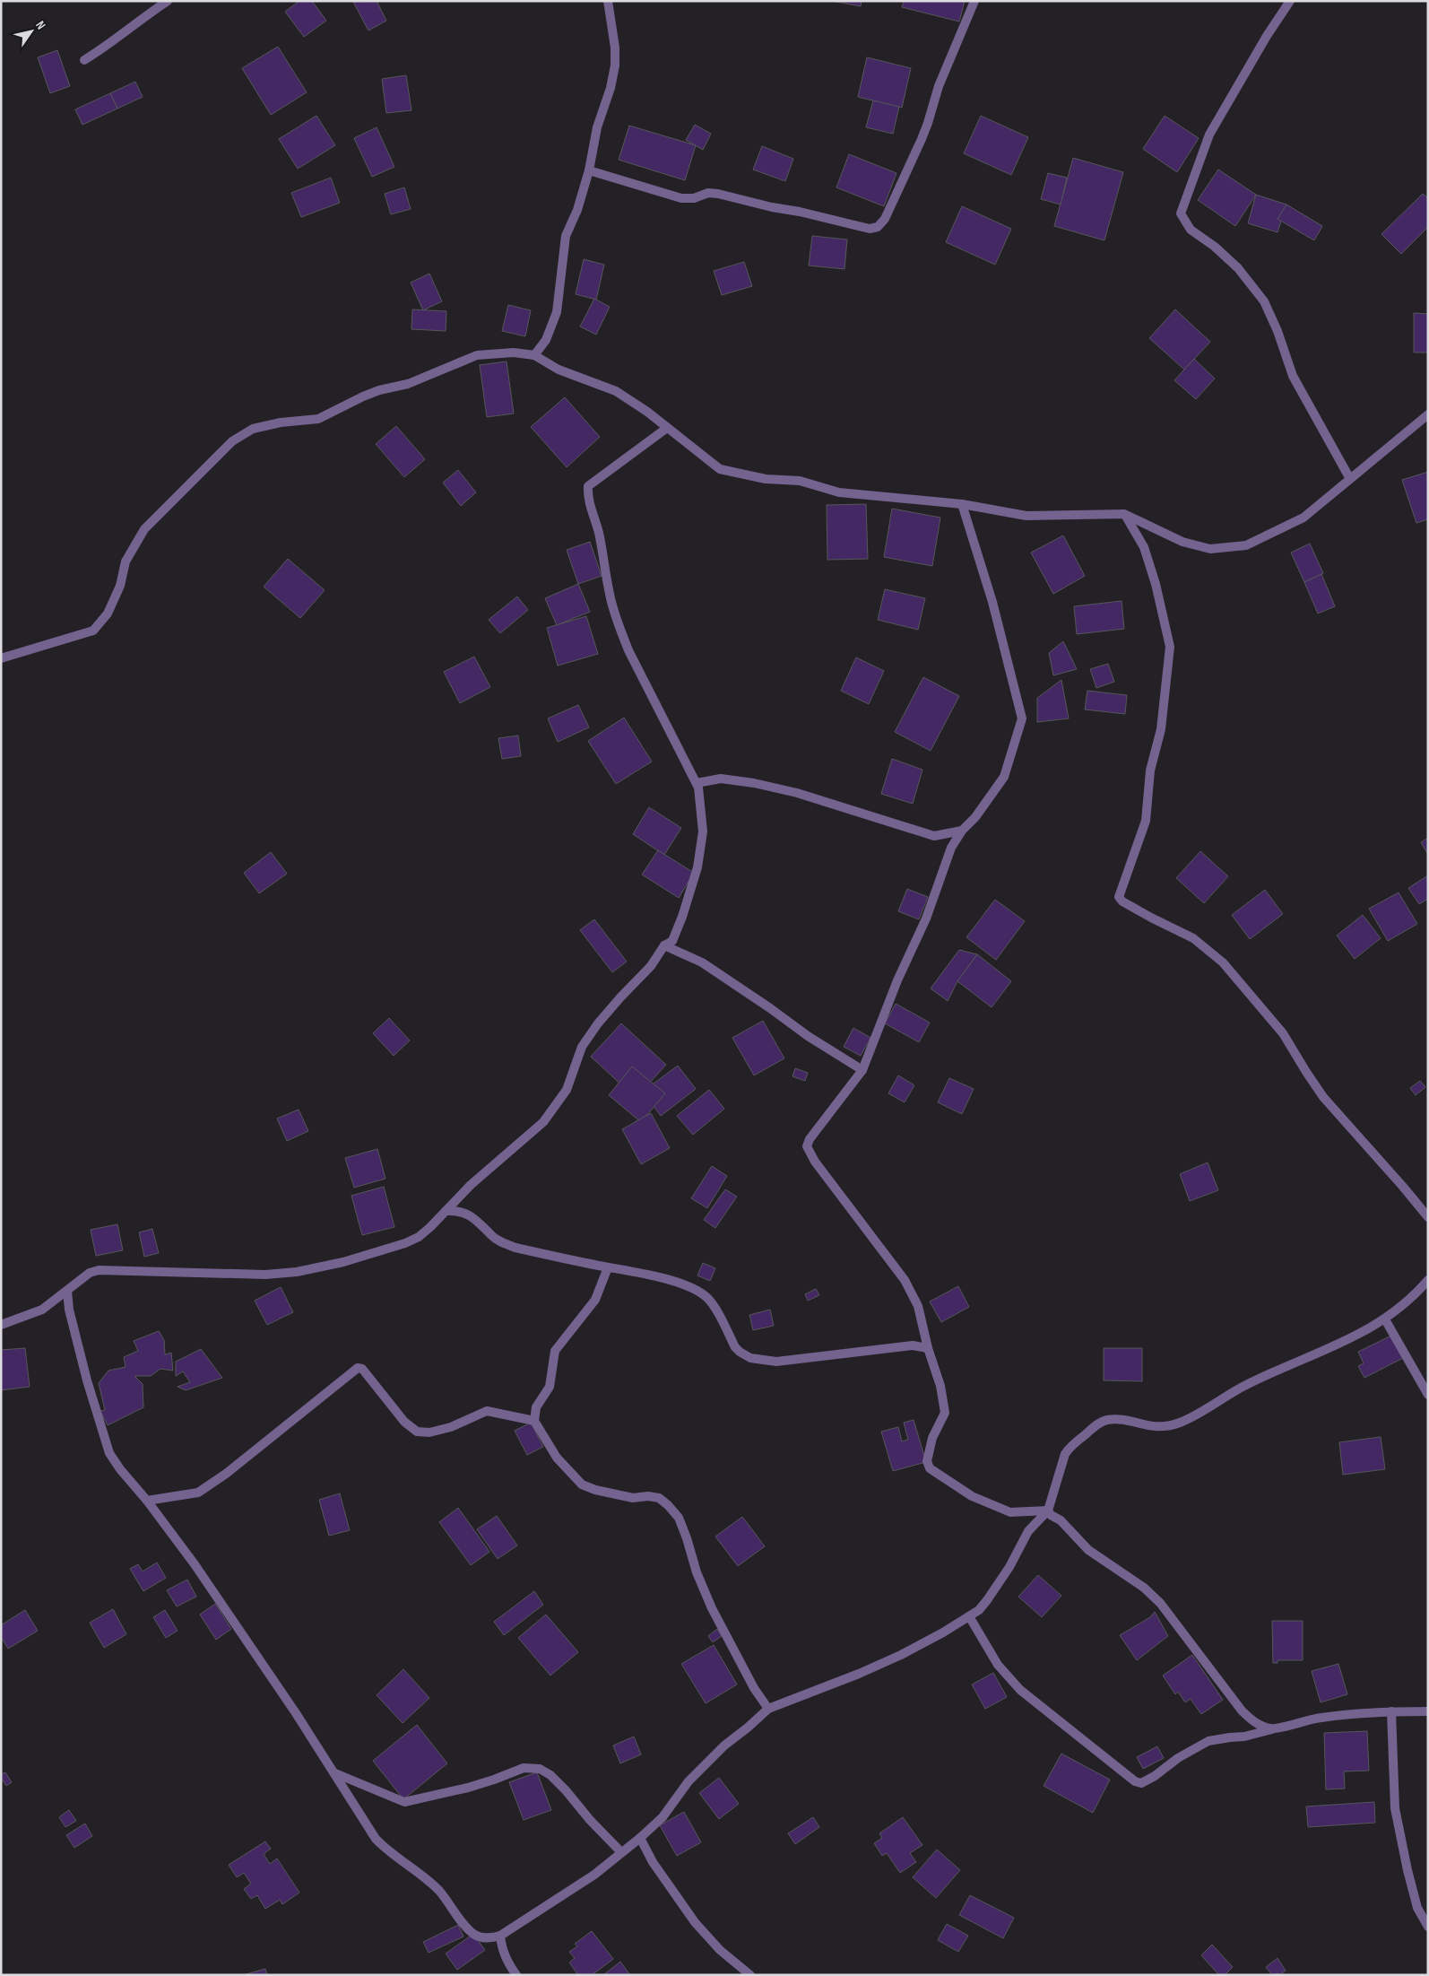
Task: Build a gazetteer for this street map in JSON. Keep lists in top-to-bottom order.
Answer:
{
  "north": "top right"
}
